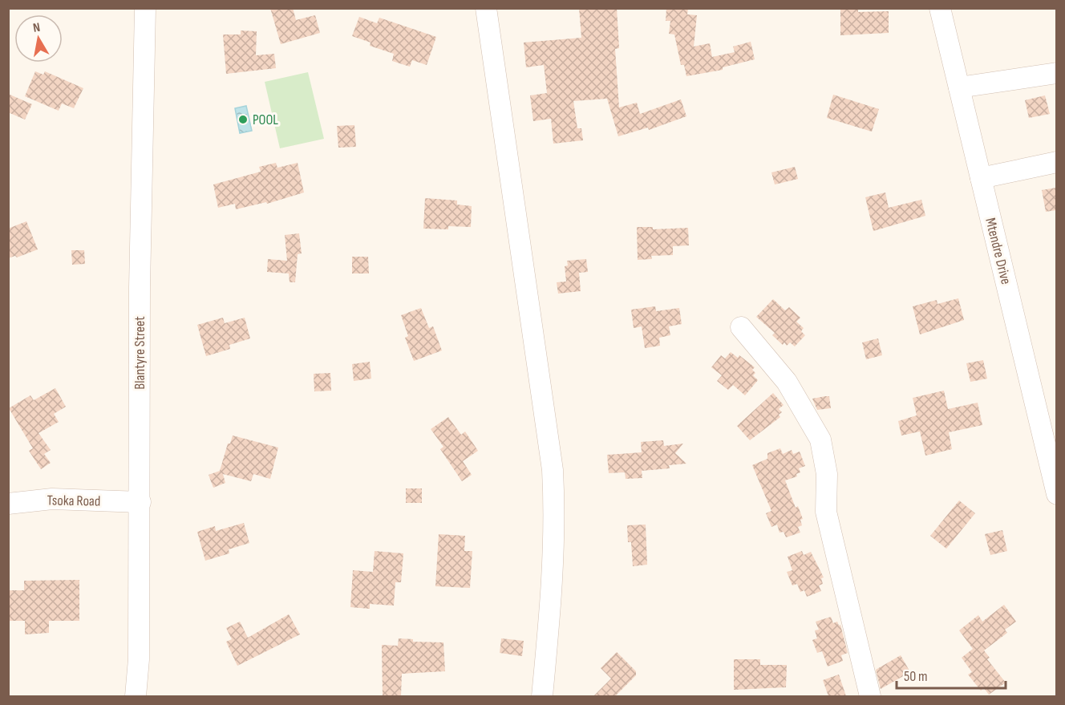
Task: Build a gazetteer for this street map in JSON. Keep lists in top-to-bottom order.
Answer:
{
  "streets": {
    "street": ["Mtendre Drive", "Blantyre Street", "Tsoka Road"]
  },
  "crossings": [
    ["Blantyre Street", "Tsoka Road"]
  ],
  "places": ["POOL"],
  "scale_bar": "50 m",
  "north": "top"
}
